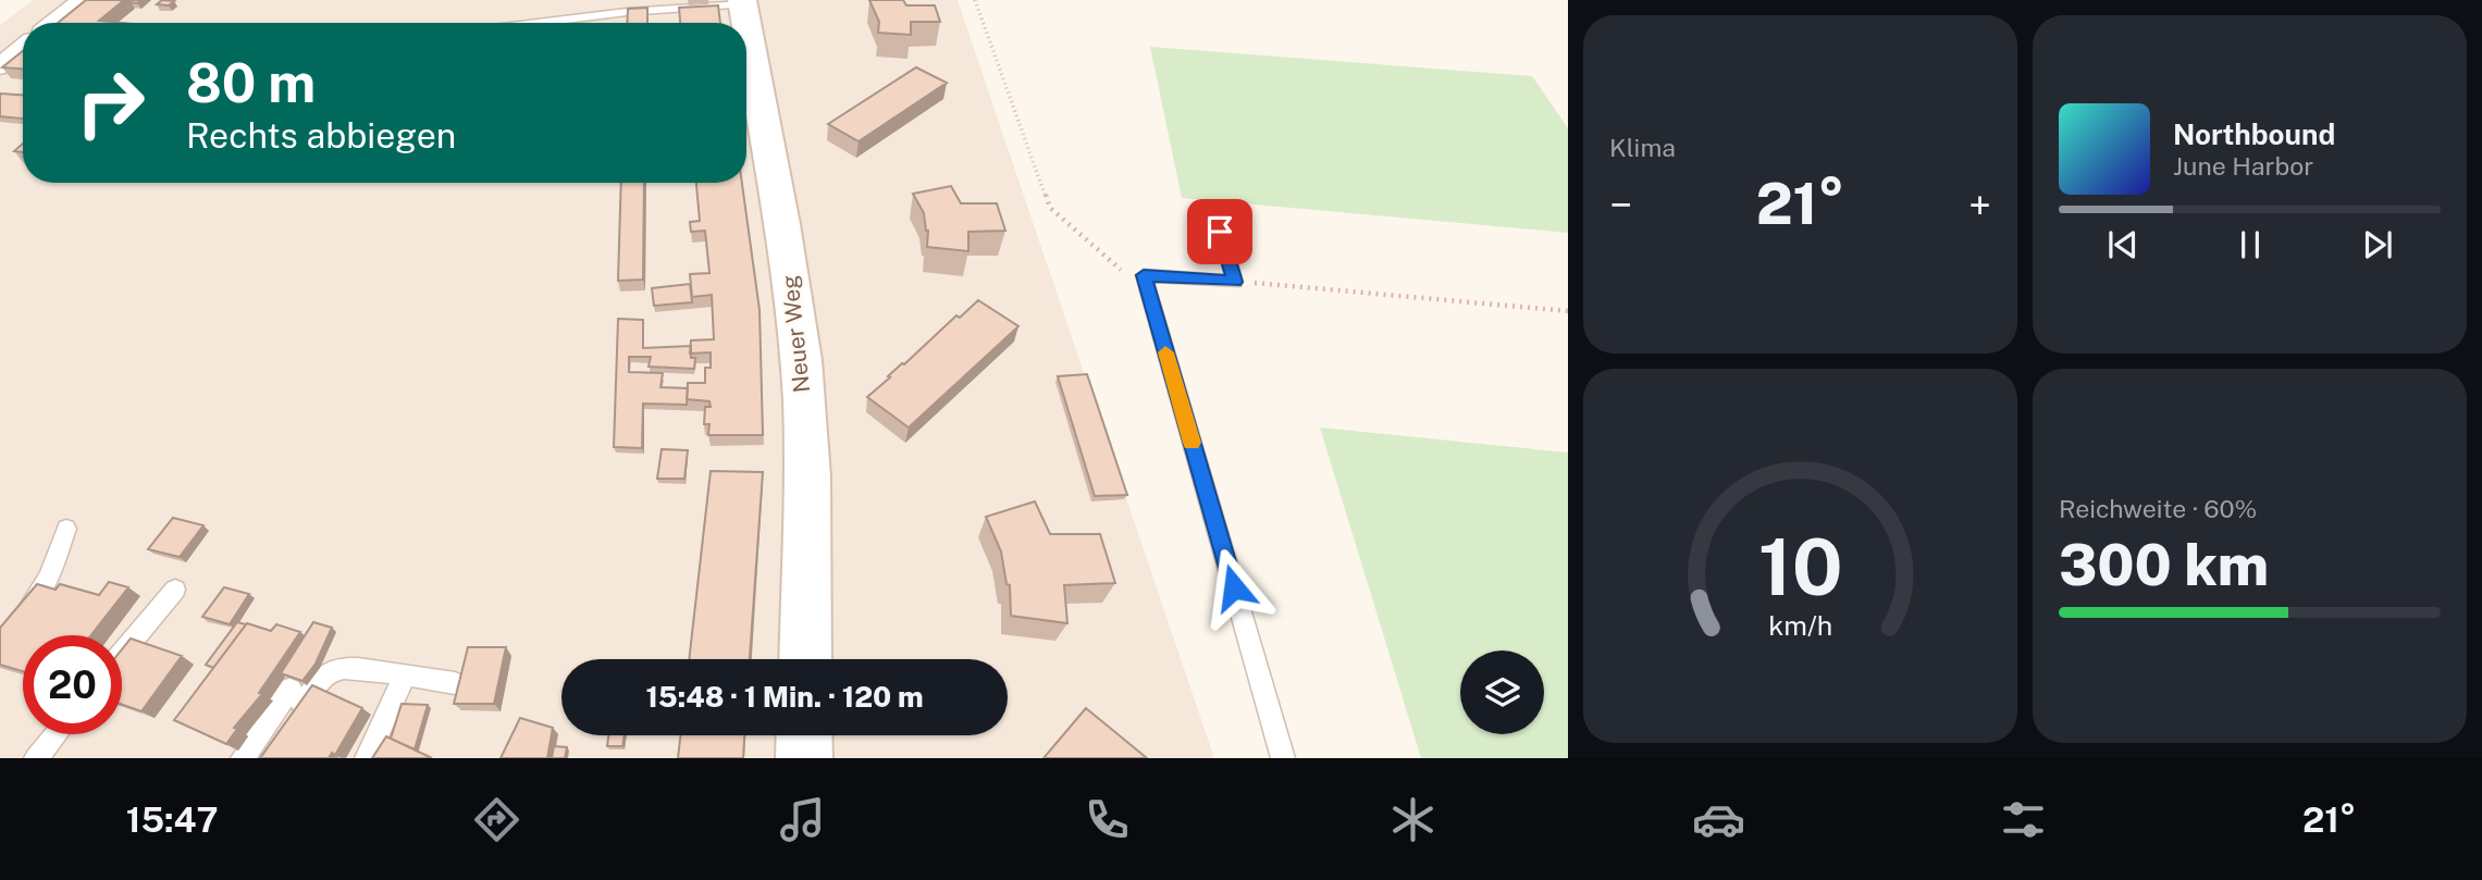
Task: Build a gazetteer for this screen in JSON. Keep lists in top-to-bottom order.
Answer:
{
  "streets": {
    "street": ["Neuer Weg"]
  },
  "page": {
    "tile": [
      "Klima",
      ["Reichweite · 60%", "300 km"]
    ],
    "turn": ["80 m", "Rechts abbiegen"],
    "song": ["Northbound", "June Harbor"],
    "heat": ["−", "21°", "+"],
    "limit": "20",
    "trip": "15:48 · 1 Min. · 120 m",
    "tabs": ["15:47", "21°"],
    "gauge": ["10", "km/h"]
  }
}
